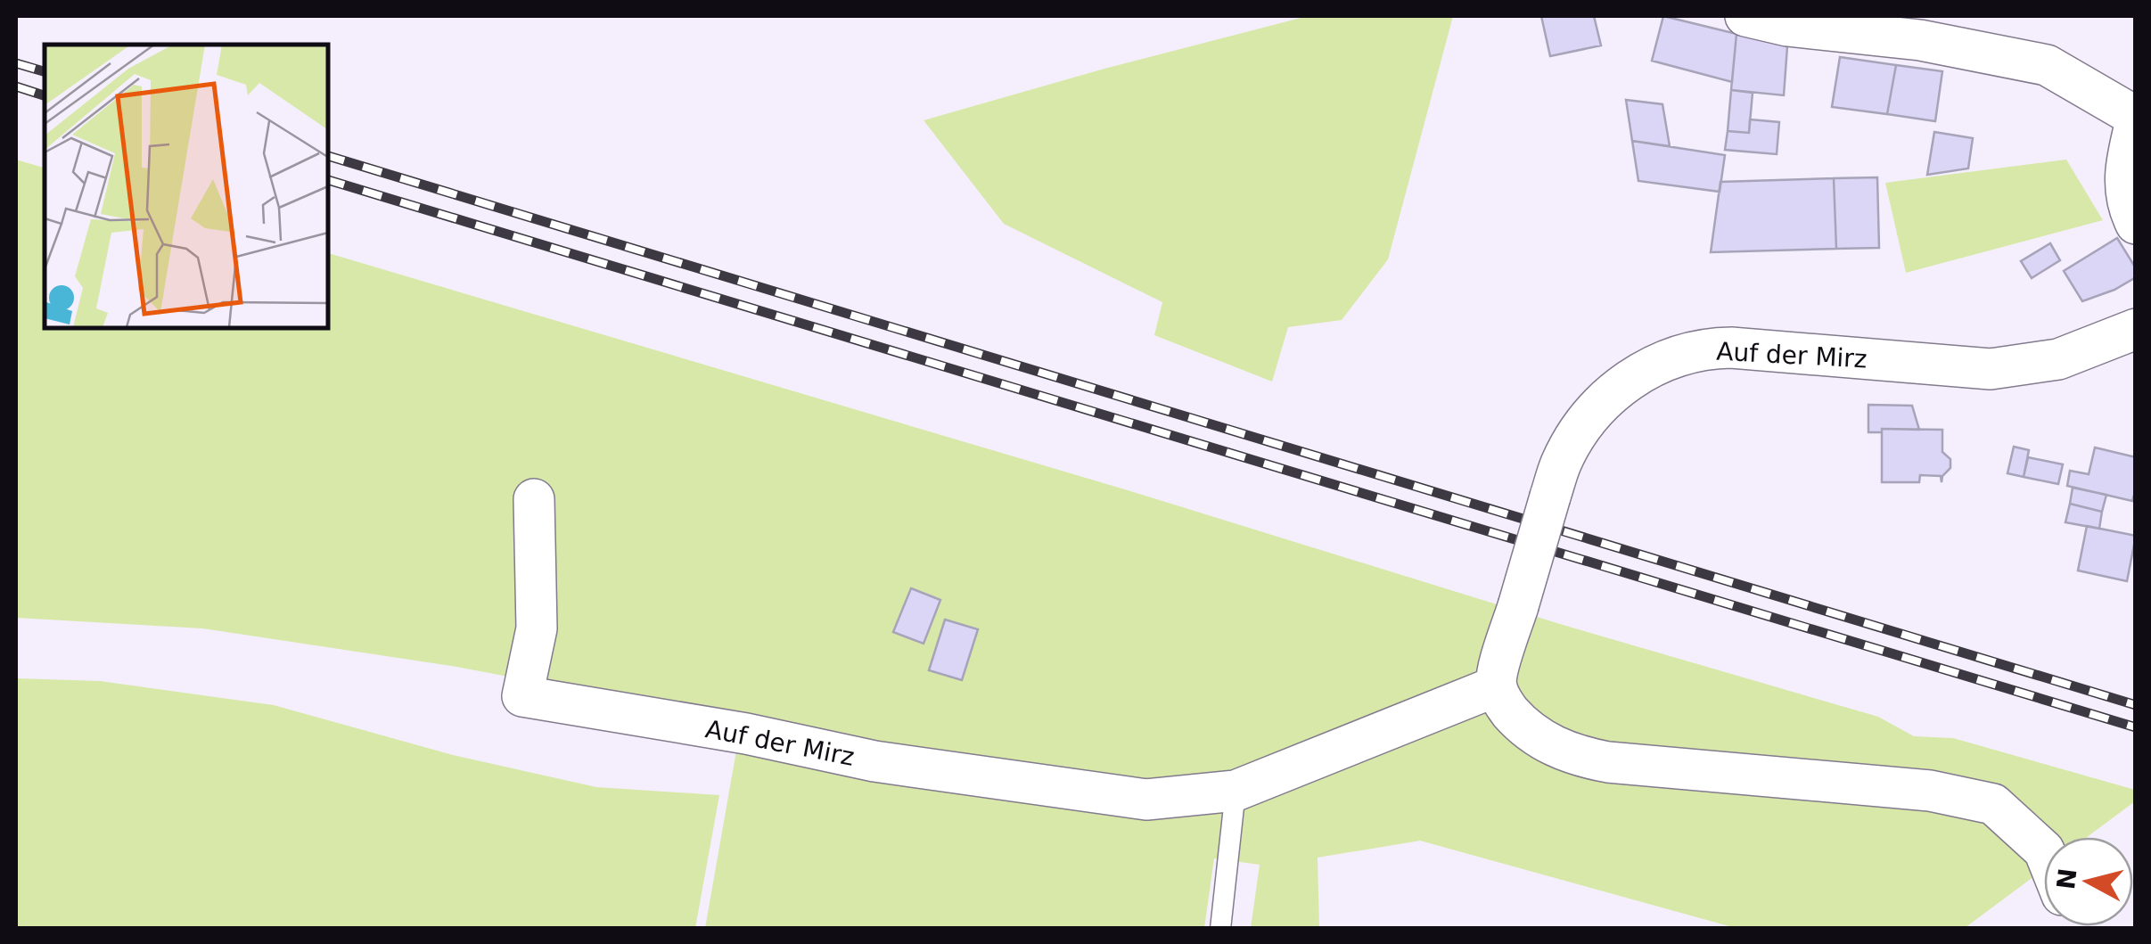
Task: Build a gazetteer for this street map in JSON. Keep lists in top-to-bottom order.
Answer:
{
  "streets": {
    "street": ["Auf der Mirz"]
  },
  "north": "left"
}
